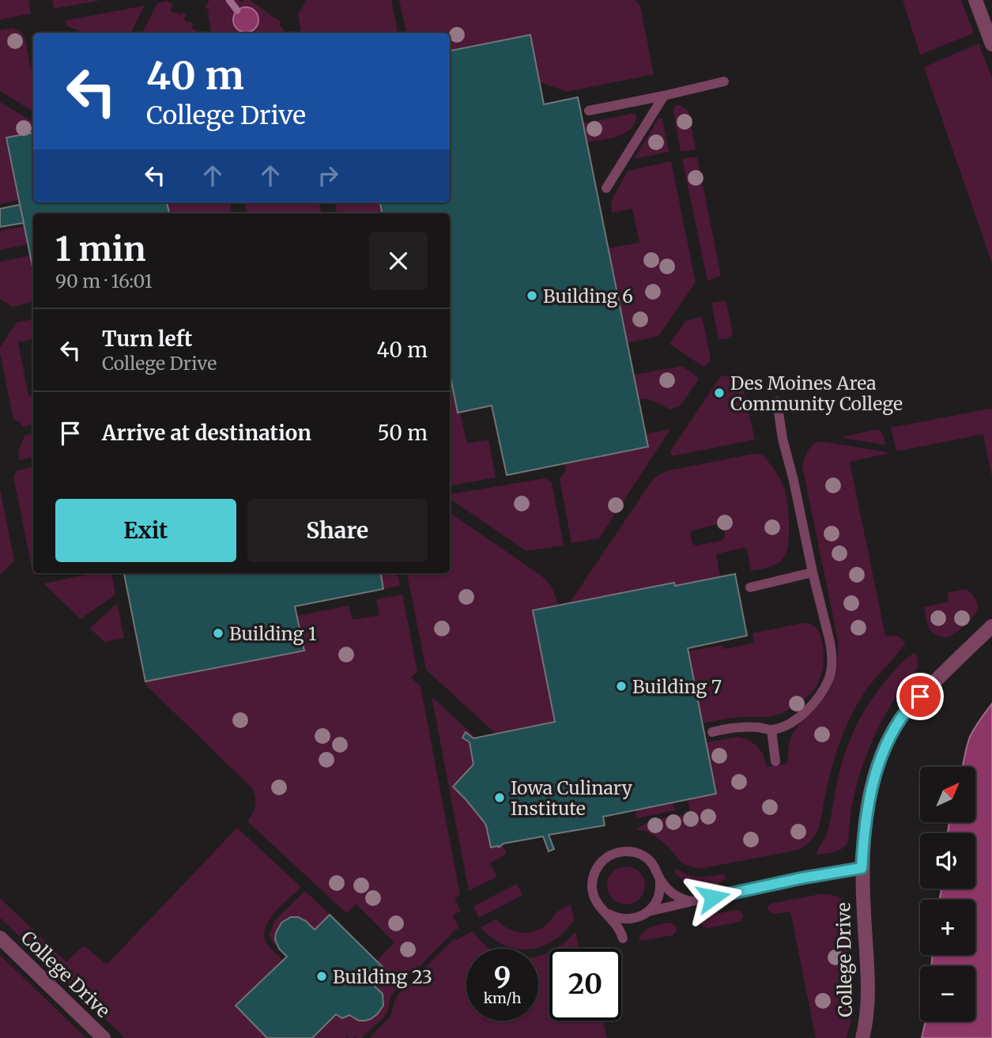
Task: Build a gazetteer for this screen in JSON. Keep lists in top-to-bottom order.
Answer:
{
  "streets": {
    "street": ["College Drive"]
  },
  "places": [
    "Building 6",
    "Des Moines Area Community College",
    "Building 1",
    "Building 7",
    "Iowa Culinary Institute",
    "Building 23"
  ],
  "north": "top right",
  "page": {
    "turn": ["40 m", "College Drive"],
    "heading": ["1 min", "90 m · 16:01"],
    "list": [
      {
        "name": "Turn left",
        "note": "College Drive",
        "value": "40 m"
      },
      {
        "name": "Arrive at destination",
        "value": "50 m"
      }
    ],
    "buttons": ["Exit", "Share"],
    "map_buttons": ["+", "−"],
    "speed": "9 km/h",
    "limit": "20"
  }
}
